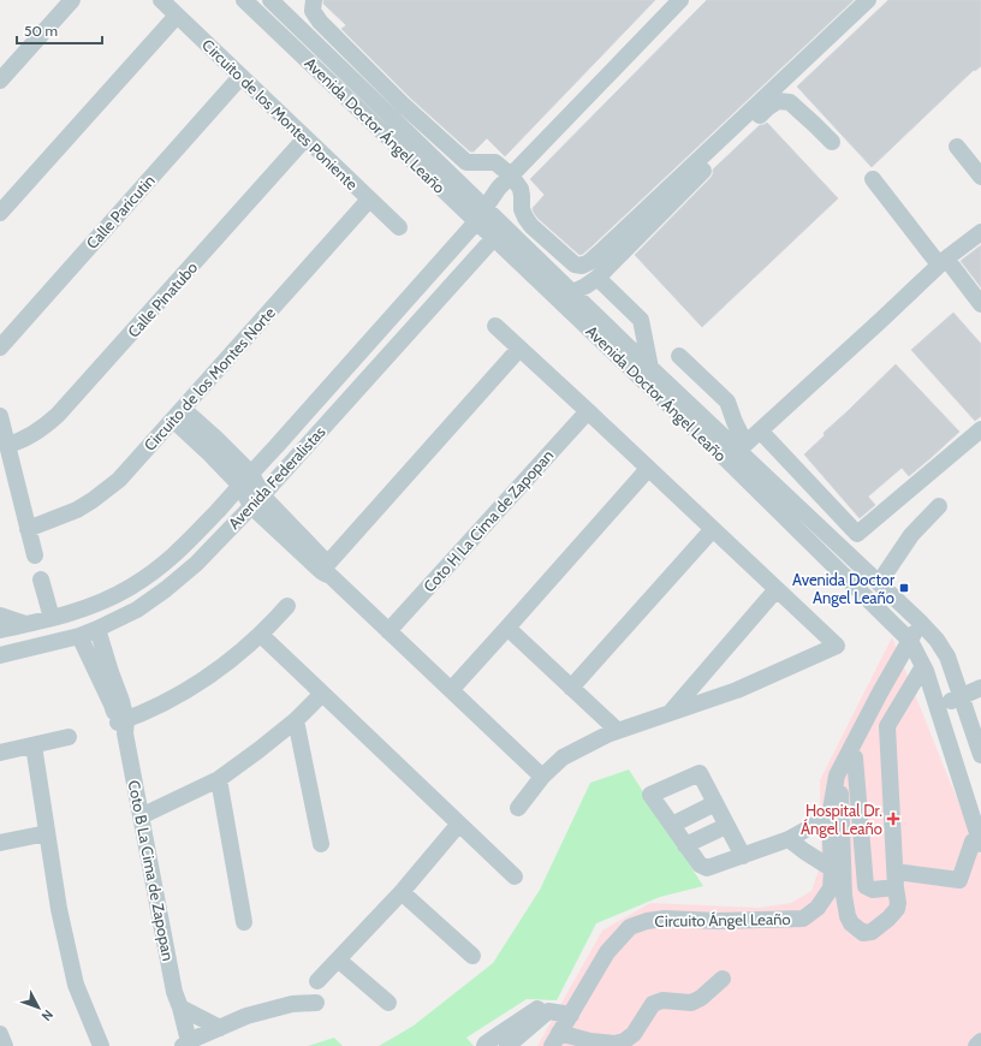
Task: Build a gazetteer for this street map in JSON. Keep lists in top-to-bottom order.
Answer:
{
  "streets": {
    "street": [
      "Circuito de los Montes Poniente",
      "Avenida Doctor Ángel Leaño",
      "Calle Paricutin",
      "Calle Pinatubo",
      "Circuito de los Montes Norte",
      "Avenida Federalistas",
      "Coto H La Cima de Zapopan",
      "Coto B La Cima de Zapopan",
      "Circuito Ángel Leaño"
    ]
  },
  "crossings": [
    ["Circuito de los Montes Poniente", "Calle Paricutin"],
    ["Circuito de los Montes Poniente", "Calle Pinatubo"],
    ["Circuito de los Montes Poniente", "Circuito de los Montes Norte"],
    ["Avenida Doctor Ángel Leaño", "Avenida Federalistas"],
    ["Avenida Doctor Ángel Leaño", "Circuito Ángel Leaño"],
    ["Avenida Federalistas", "Coto B La Cima de Zapopan"]
  ],
  "places": {
    "transit": ["Avenida Doctor Angel Leaño"],
    "health": ["Hospital Dr. Ángel Leaño"]
  },
  "scale_bar": "50 m",
  "north": "bottom right"
}
